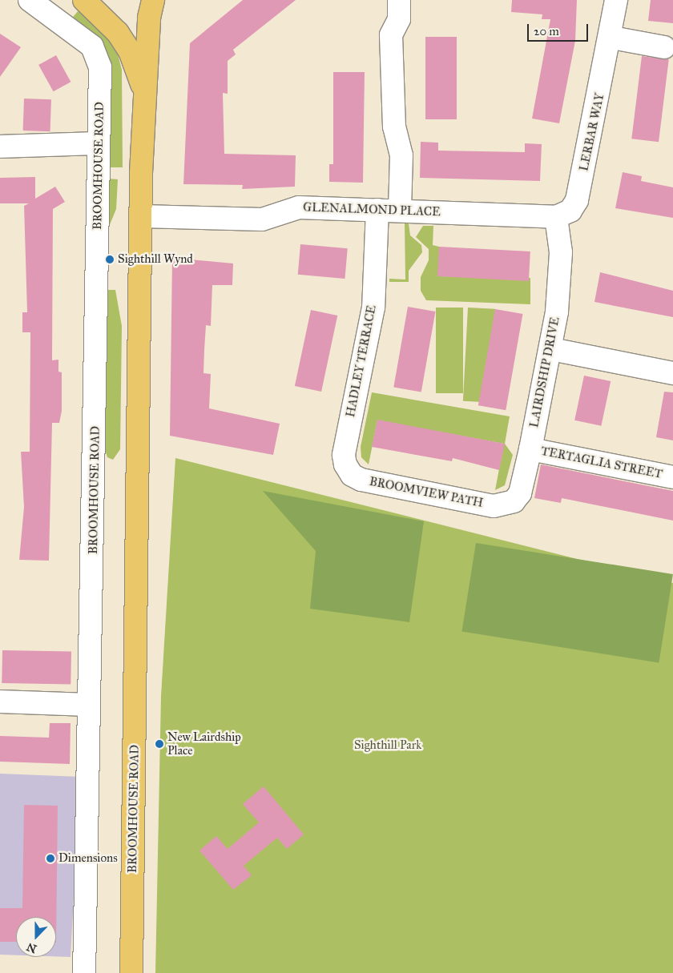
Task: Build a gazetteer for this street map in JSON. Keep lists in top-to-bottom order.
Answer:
{
  "streets": {
    "main road": ["BROOMHOUSE ROAD"],
    "street": [
      "LERBAR WAY",
      "GLENALMOND PLACE",
      "HADLEY TERRACE",
      "LAIRDSHIP DRIVE",
      "TERTAGLIA STREET",
      "BROOMVIEW PATH"
    ]
  },
  "crossings": [
    ["LERBAR WAY", "GLENALMOND PLACE"],
    ["LERBAR WAY", "LAIRDSHIP DRIVE"],
    ["BROOMHOUSE ROAD", "GLENALMOND PLACE"],
    ["GLENALMOND PLACE", "HADLEY TERRACE"],
    ["GLENALMOND PLACE", "LAIRDSHIP DRIVE"],
    ["HADLEY TERRACE", "BROOMVIEW PATH"],
    ["LAIRDSHIP DRIVE", "TERTAGLIA STREET"],
    ["LAIRDSHIP DRIVE", "BROOMVIEW PATH"]
  ],
  "parks": ["Sighthill Park"],
  "places": ["Sighthill Wynd", "New Lairdship Place", "Dimensions"],
  "scale_bar": "20 m",
  "north": "bottom"
}
